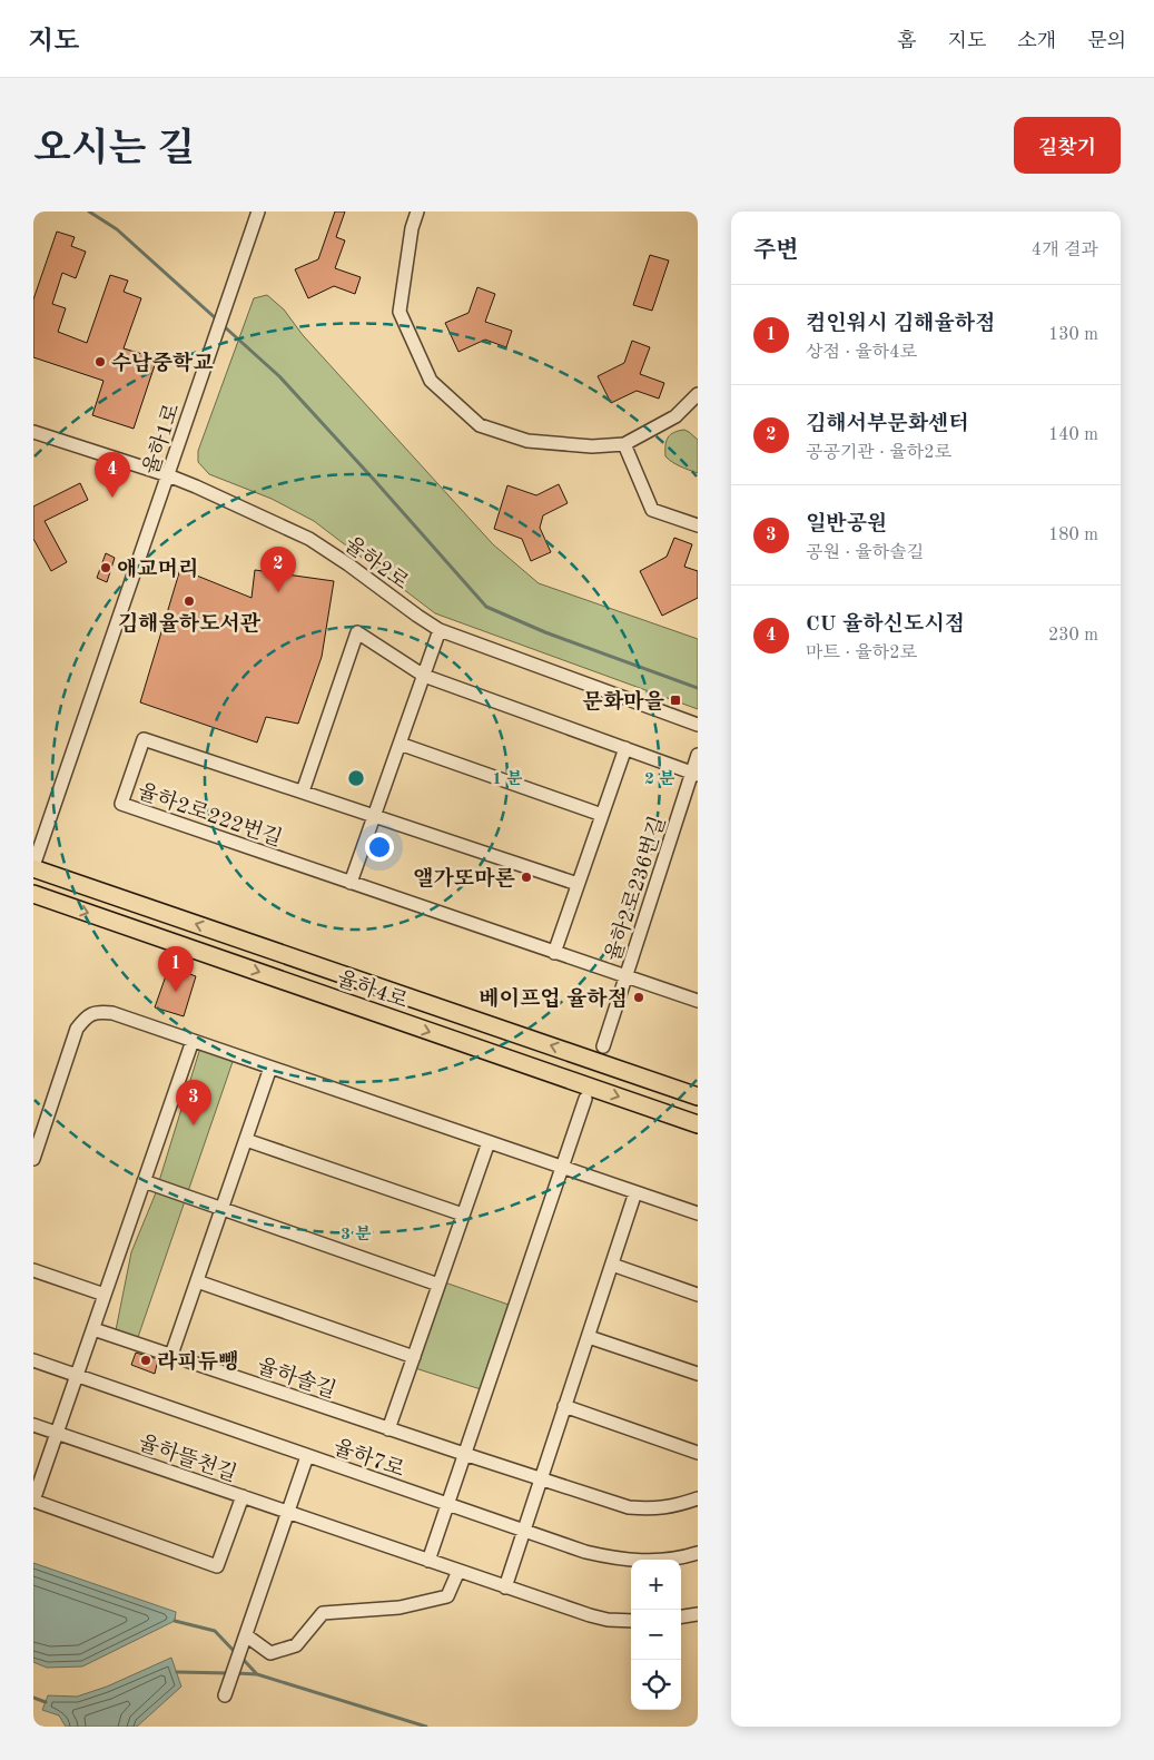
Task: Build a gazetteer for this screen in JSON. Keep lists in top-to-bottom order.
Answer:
{
  "streets": {
    "main road": ["율하4로"],
    "street": [
      "율하1로",
      "율하2로",
      "율하2로222번길",
      "율하2로236번길",
      "율하솔길",
      "율하뜰천길",
      "율하7로"
    ]
  },
  "crossings": [
    ["율하1로", "율하2로"],
    ["율하1로", "율하4로"],
    ["율하2로222번길", "율하2로236번길"]
  ],
  "places": {
    "other": [
      "수남중학교",
      "애교머리",
      "김해율하도서관",
      "앨가또마론",
      "베이프업 율하점",
      "라피듀뺑"
    ],
    "transit": ["문화마을"]
  },
  "page": {
    "header": "지도",
    "nav": [
      "홈",
      "지도",
      "소개",
      "문의"
    ],
    "title": "오시는 길",
    "buttons": "길찾기",
    "heading": ["주변", "4개 결과"],
    "list": [
      {
        "mark": "1",
        "name": "컴인워시 김해율하점",
        "note": "상점 · 율하4로",
        "value": "130 m"
      },
      {
        "mark": "2",
        "name": "김해서부문화센터",
        "note": "공공기관 · 율하2로",
        "value": "140 m"
      },
      {
        "mark": "3",
        "name": "일반공원",
        "note": "공원 · 율하솔길",
        "value": "180 m"
      },
      {
        "mark": "4",
        "name": "CU 율하신도시점",
        "note": "마트 · 율하2로",
        "value": "230 m"
      }
    ],
    "pins": [
      "4",
      "2",
      "1",
      "3"
    ],
    "map_buttons": ["+", "−"]
  },
  "rings": ["1 분", "2 분", "3 분"]
}
